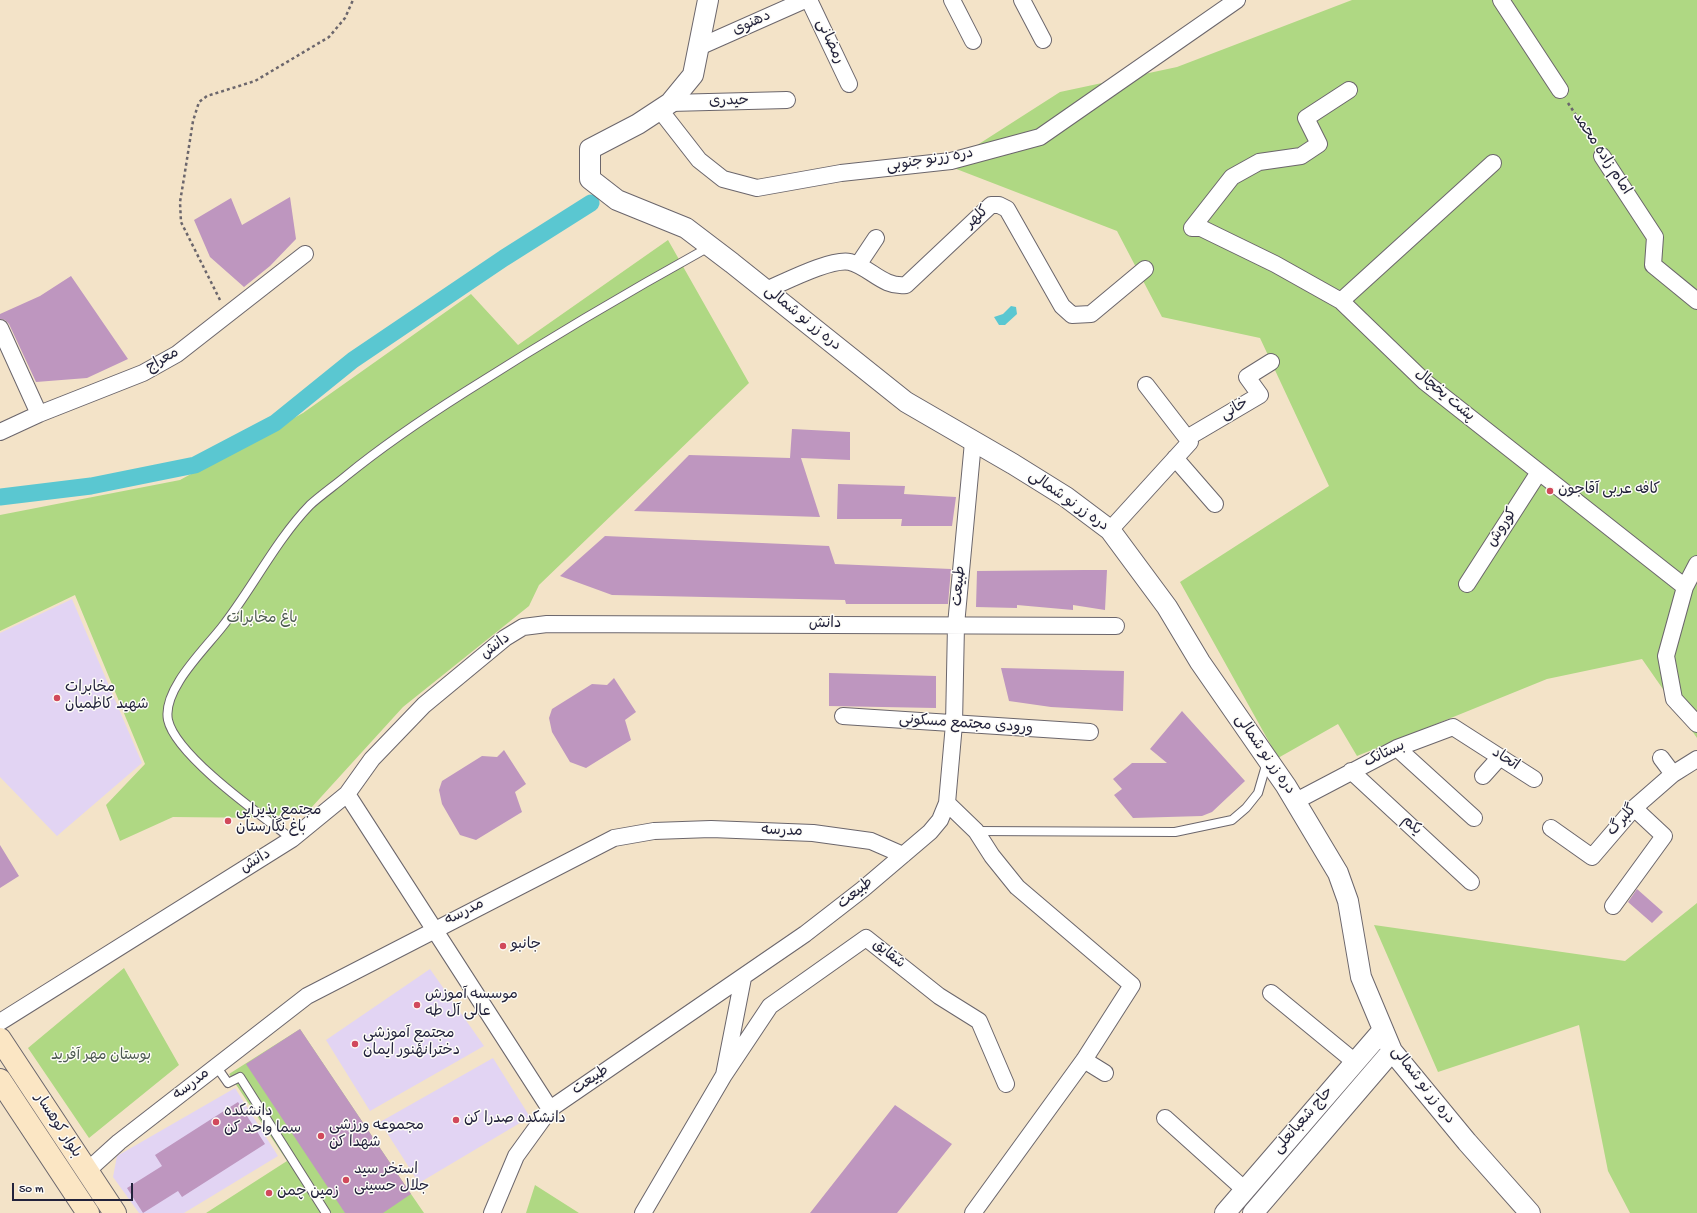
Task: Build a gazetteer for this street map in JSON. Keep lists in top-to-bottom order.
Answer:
{
  "streets": {
    "main road": ["بلوار کوهسار"],
    "street": [
      "دهنوی",
      "رمضانی",
      "حیدری",
      "امام زاده محمد",
      "دره زرنو جنوبی",
      "کلهر",
      "دره زر نو شمالی",
      "معراج",
      "پشت یخچال",
      "خانی",
      "کوروش",
      "طبیعت",
      "دانش",
      "ورودی مجتمع مسکونی",
      "بستانک",
      "اتحاد",
      "گلبرگ",
      "یکم",
      "مدرسه",
      "شقایق",
      "حاج شعبانعلی"
    ]
  },
  "crossings": [
    ["دهنوی", "دره زر نو شمالی"],
    ["حیدری", "دره زرنو جنوبی"],
    ["حیدری", "دره زر نو شمالی"],
    ["دره زرنو جنوبی", "دره زر نو شمالی"],
    ["کلهر", "دره زر نو شمالی"],
    ["دره زر نو شمالی", "طبیعت"],
    ["دره زر نو شمالی", "بستانک"],
    ["دره زر نو شمالی", "حاج شعبانعلی"],
    ["پشت یخچال", "کوروش"],
    ["طبیعت", "دانش"],
    ["طبیعت", "ورودی مجتمع مسکونی"],
    ["طبیعت", "مدرسه"],
    ["طبیعت", "شقایق"],
    ["بستانک", "اتحاد"],
    ["بستانک", "یکم"],
    ["مدرسه", "بلوار کوهسار"]
  ],
  "parks": ["باغ مخابرات", "بوستان مهر آفرید"],
  "places": [
    "کافه عربی آقاجون",
    "مخابرات شهید کاظمیان",
    "مجتمع پذیرایی باغ نگارستان",
    "جانبو",
    "موسسه آموزش عالی آل طه",
    "مجتمع آموزشی دخترانهٔنور ایمان",
    "دانشکده صدرا کن",
    "دانشکده سما واحد کن",
    "مجموعه ورزشی شهدا کن",
    "استخر سید جلال حسینی",
    "زمین چمن"
  ],
  "scale_bar": "50 m"
}
